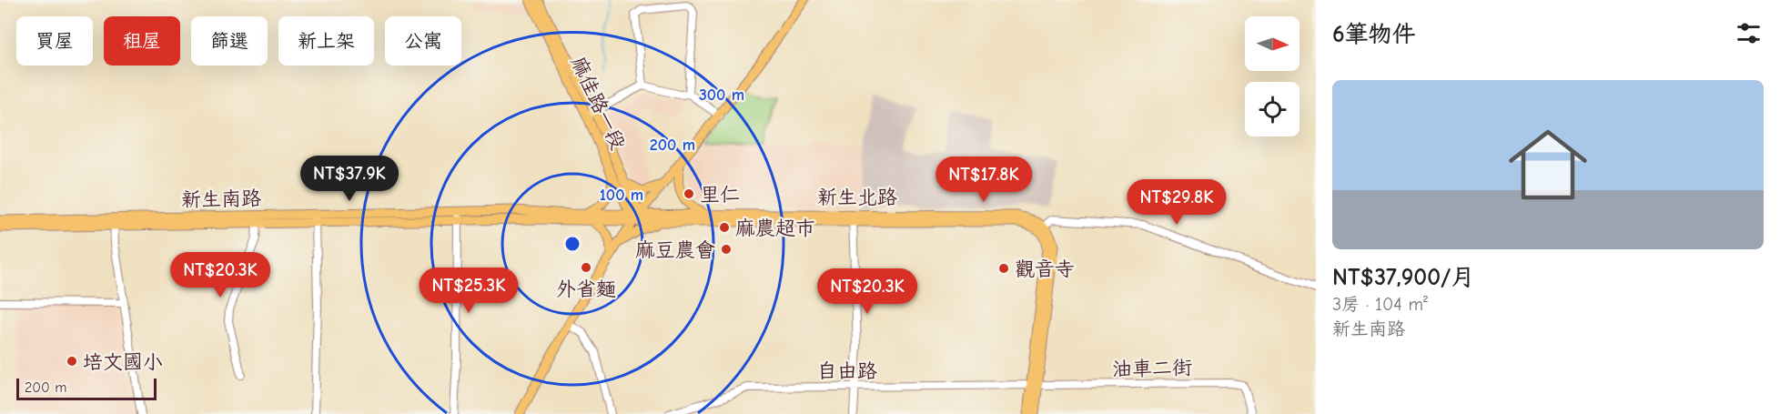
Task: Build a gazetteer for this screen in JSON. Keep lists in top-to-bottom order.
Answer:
{
  "streets": {
    "main road": ["麻佳路一段", "新生北路", "新生南路"],
    "street": ["油車二街", "自由路"]
  },
  "crossings": [
    ["麻佳路一段", "新生北路"],
    ["麻佳路一段", "新生南路"],
    ["新生北路", "新生南路"],
    ["油車二街", "自由路"]
  ],
  "places": [
    "里仁",
    "麻農超市",
    "麻豆農會",
    "外省麵",
    "觀音寺",
    "培文國小"
  ],
  "scale_bar": "200 m",
  "north": "right",
  "page": {
    "heading": "6筆物件",
    "chip": [
      "買屋",
      "租屋",
      "篩選",
      "新上架",
      "公寓"
    ],
    "list": [
      {
        "name": "NT$37,900/月",
        "note": "3房 · 104 m² · 新生南路"
      }
    ],
    "price": [
      "NT$37.9K",
      "NT$17.8K",
      "NT$29.8K",
      "NT$20.3K",
      "NT$25.3K",
      "NT$20.3K"
    ],
    "scale": "200 m"
  },
  "rings": ["300 m", "200 m", "100 m"]
}
